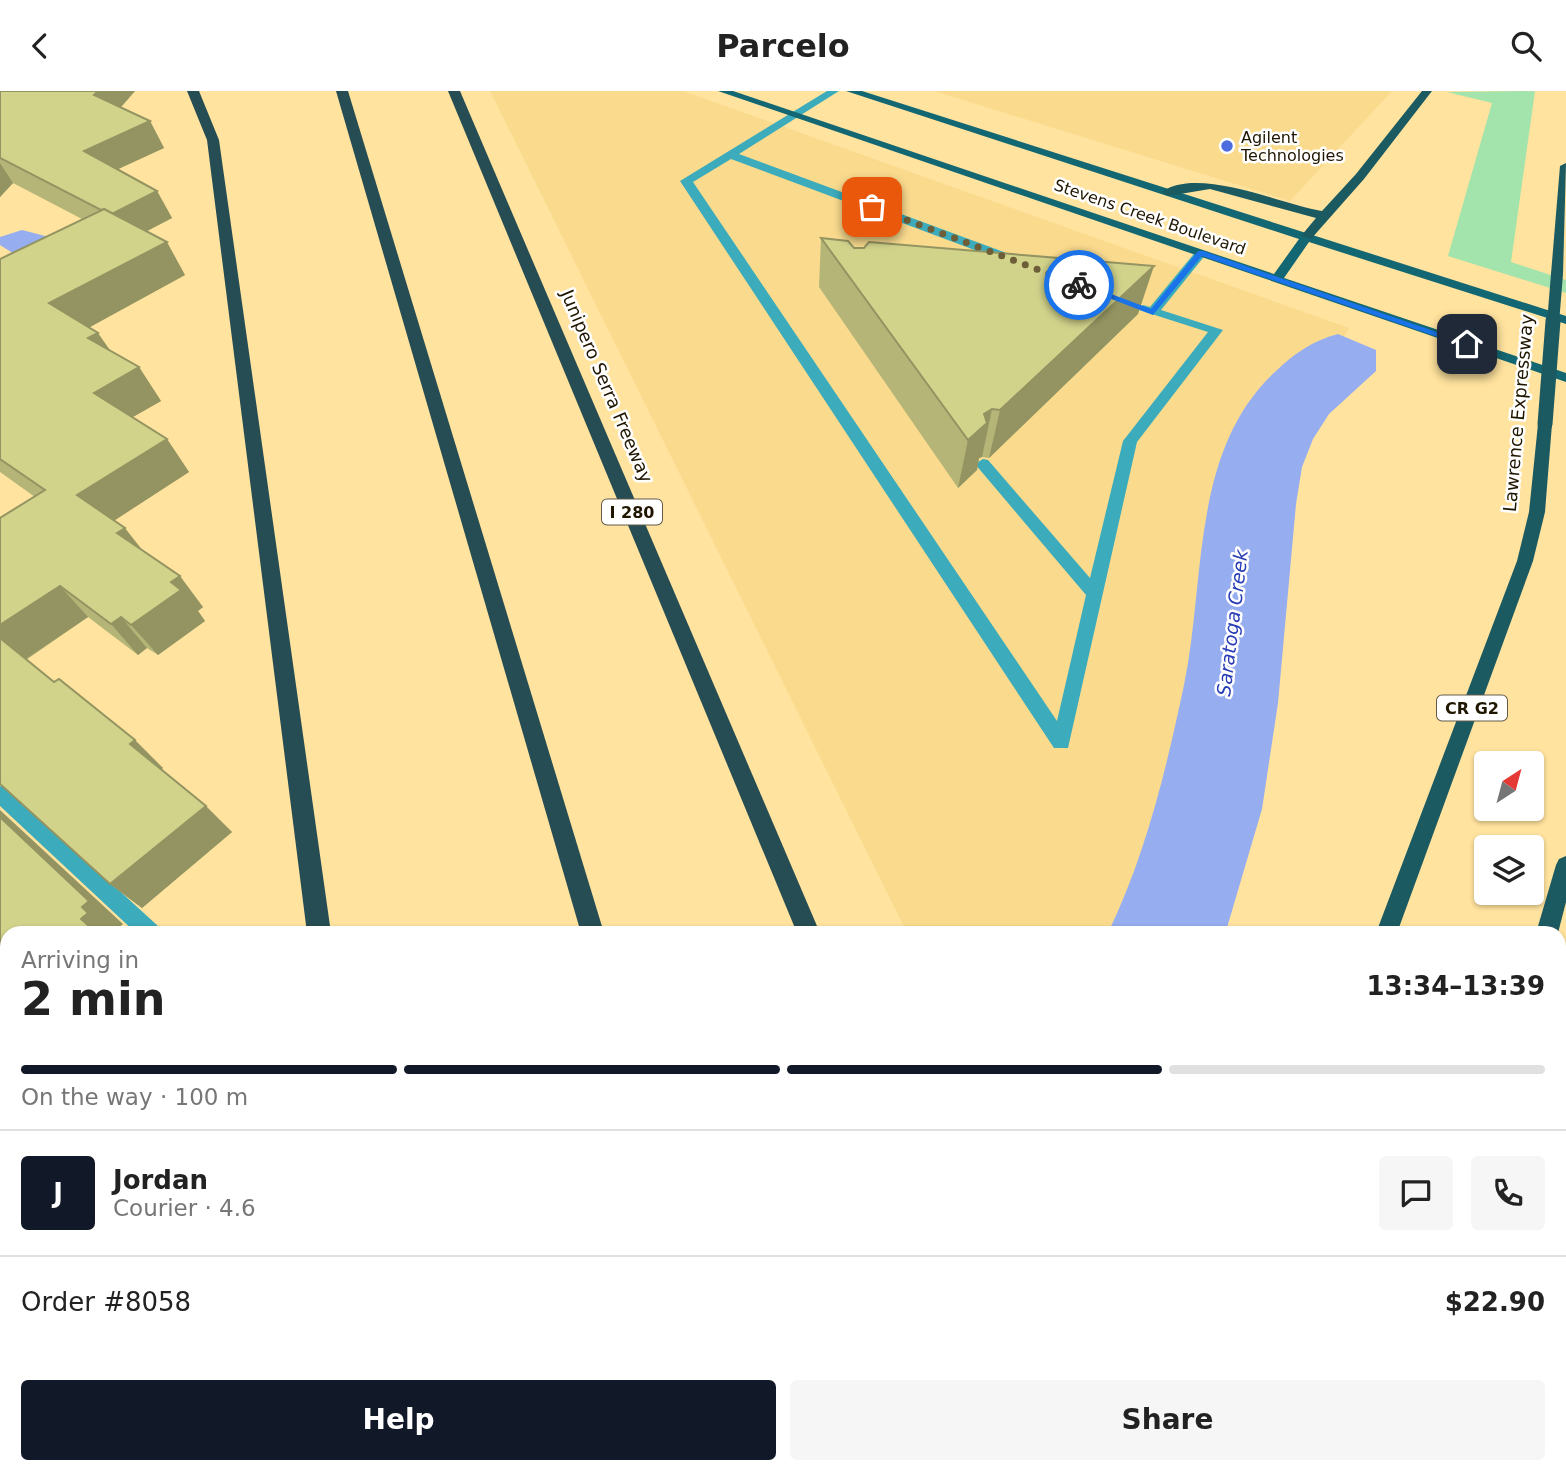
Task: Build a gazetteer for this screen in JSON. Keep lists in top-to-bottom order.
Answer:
{
  "streets": {
    "highway": [
      "Junipero Serra Freeway",
      "Lawrence Expressway",
      "I 280",
      "CR G2"
    ],
    "main road": ["Stevens Creek Boulevard"]
  },
  "water": ["Saratoga Creek"],
  "places": ["Agilent Technologies"],
  "north": "top right",
  "page": {
    "header": "Parcelo",
    "heading": ["2 min", "Arriving in", "13:34–13:39"],
    "panel": [
      "Jordan",
      "Courier · 4.6",
      "Order #8058",
      "$22.90"
    ],
    "bar": "On the way · 100 m",
    "round": "J",
    "buttons": ["Help", "Share"]
  }
}
